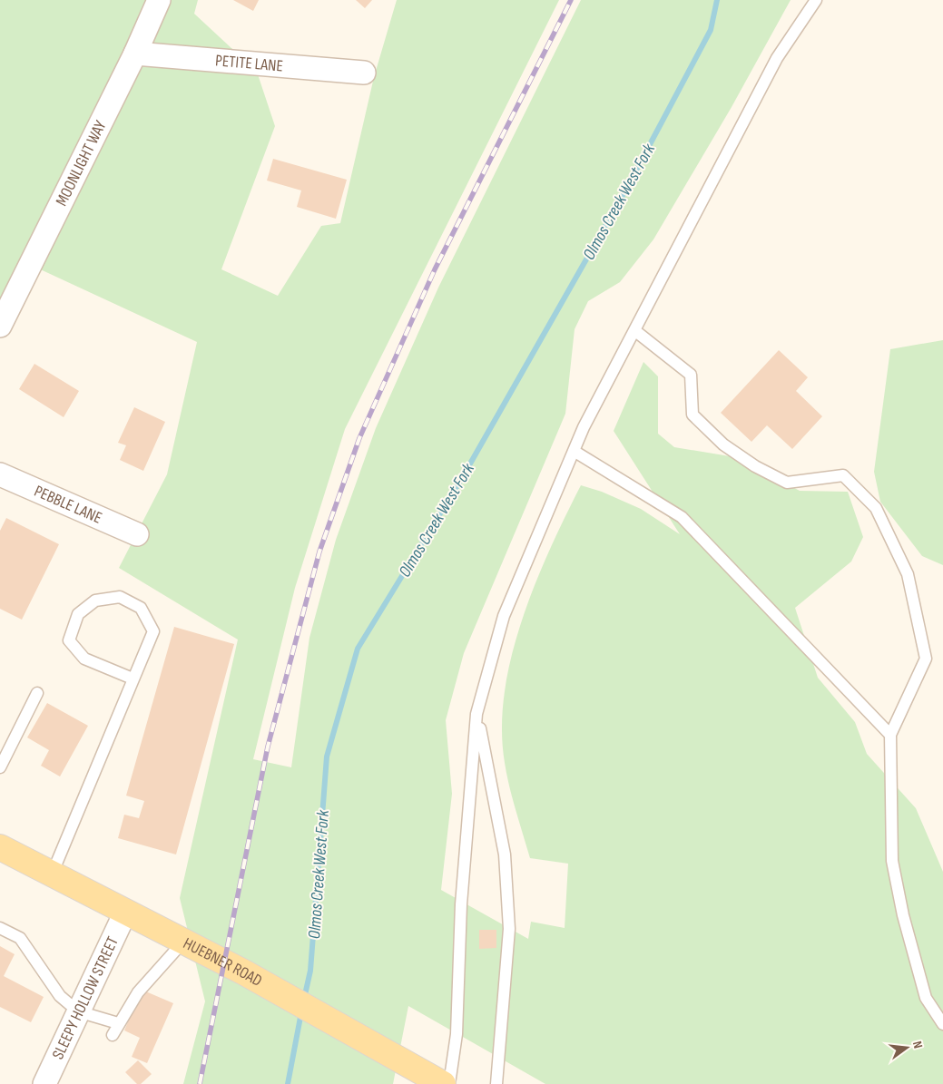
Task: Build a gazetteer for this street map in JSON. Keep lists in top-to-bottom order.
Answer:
{
  "streets": {
    "main road": ["HUEBNER ROAD"],
    "street": [
      "PETITE LANE",
      "MOONLIGHT WAY",
      "PEBBLE LANE",
      "SLEEPY HOLLOW STREET"
    ]
  },
  "crossings": [
    ["PETITE LANE", "MOONLIGHT WAY"],
    ["HUEBNER ROAD", "SLEEPY HOLLOW STREET"]
  ],
  "water": ["Olmos Creek West Fork"],
  "north": "right"
}
